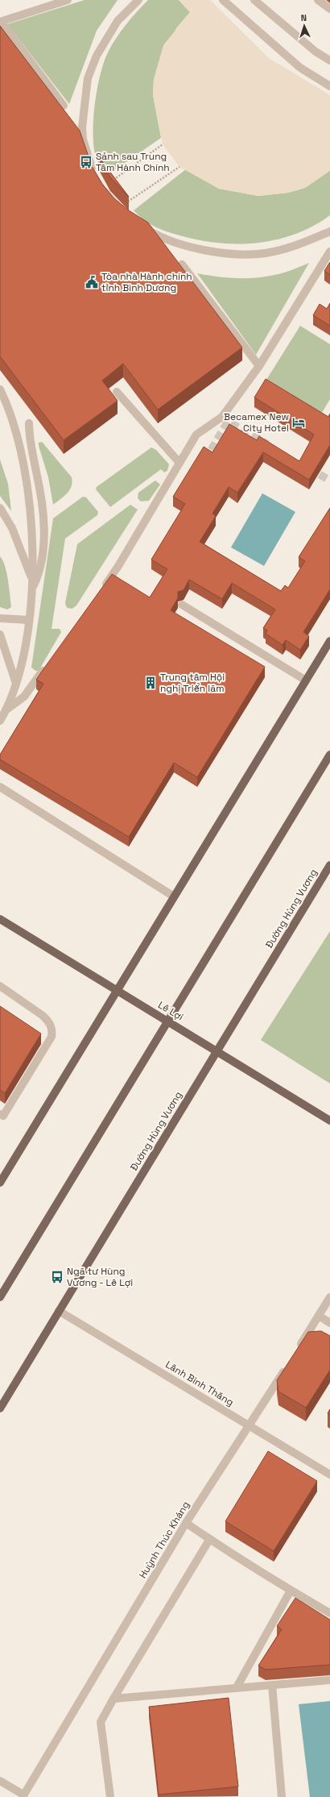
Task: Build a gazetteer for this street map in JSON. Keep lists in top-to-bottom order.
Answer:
{
  "streets": {
    "main road": ["Đường Hùng Vương", "Lê Lợi"],
    "street": ["Lãnh Binh Thăng", "Huỳnh Thúc Kháng"]
  },
  "crossings": [
    ["Đường Hùng Vương", "Lê Lợi"],
    ["Đường Hùng Vương", "Lãnh Binh Thăng"],
    ["Lãnh Binh Thăng", "Huỳnh Thúc Kháng"]
  ],
  "places": {
    "bus stop": ["Sảnh sau Trung Tâm Hành Chính", "Ngã tư Hùng Vương - Lê Lợi"],
    "public building": ["Tòa nhà Hành chính tỉnh Bình Dương"],
    "hotel": ["Becamex New City Hotel"],
    "building": ["Trung tâm Hội nghị Triển lãm"]
  },
  "north": "top"
}
